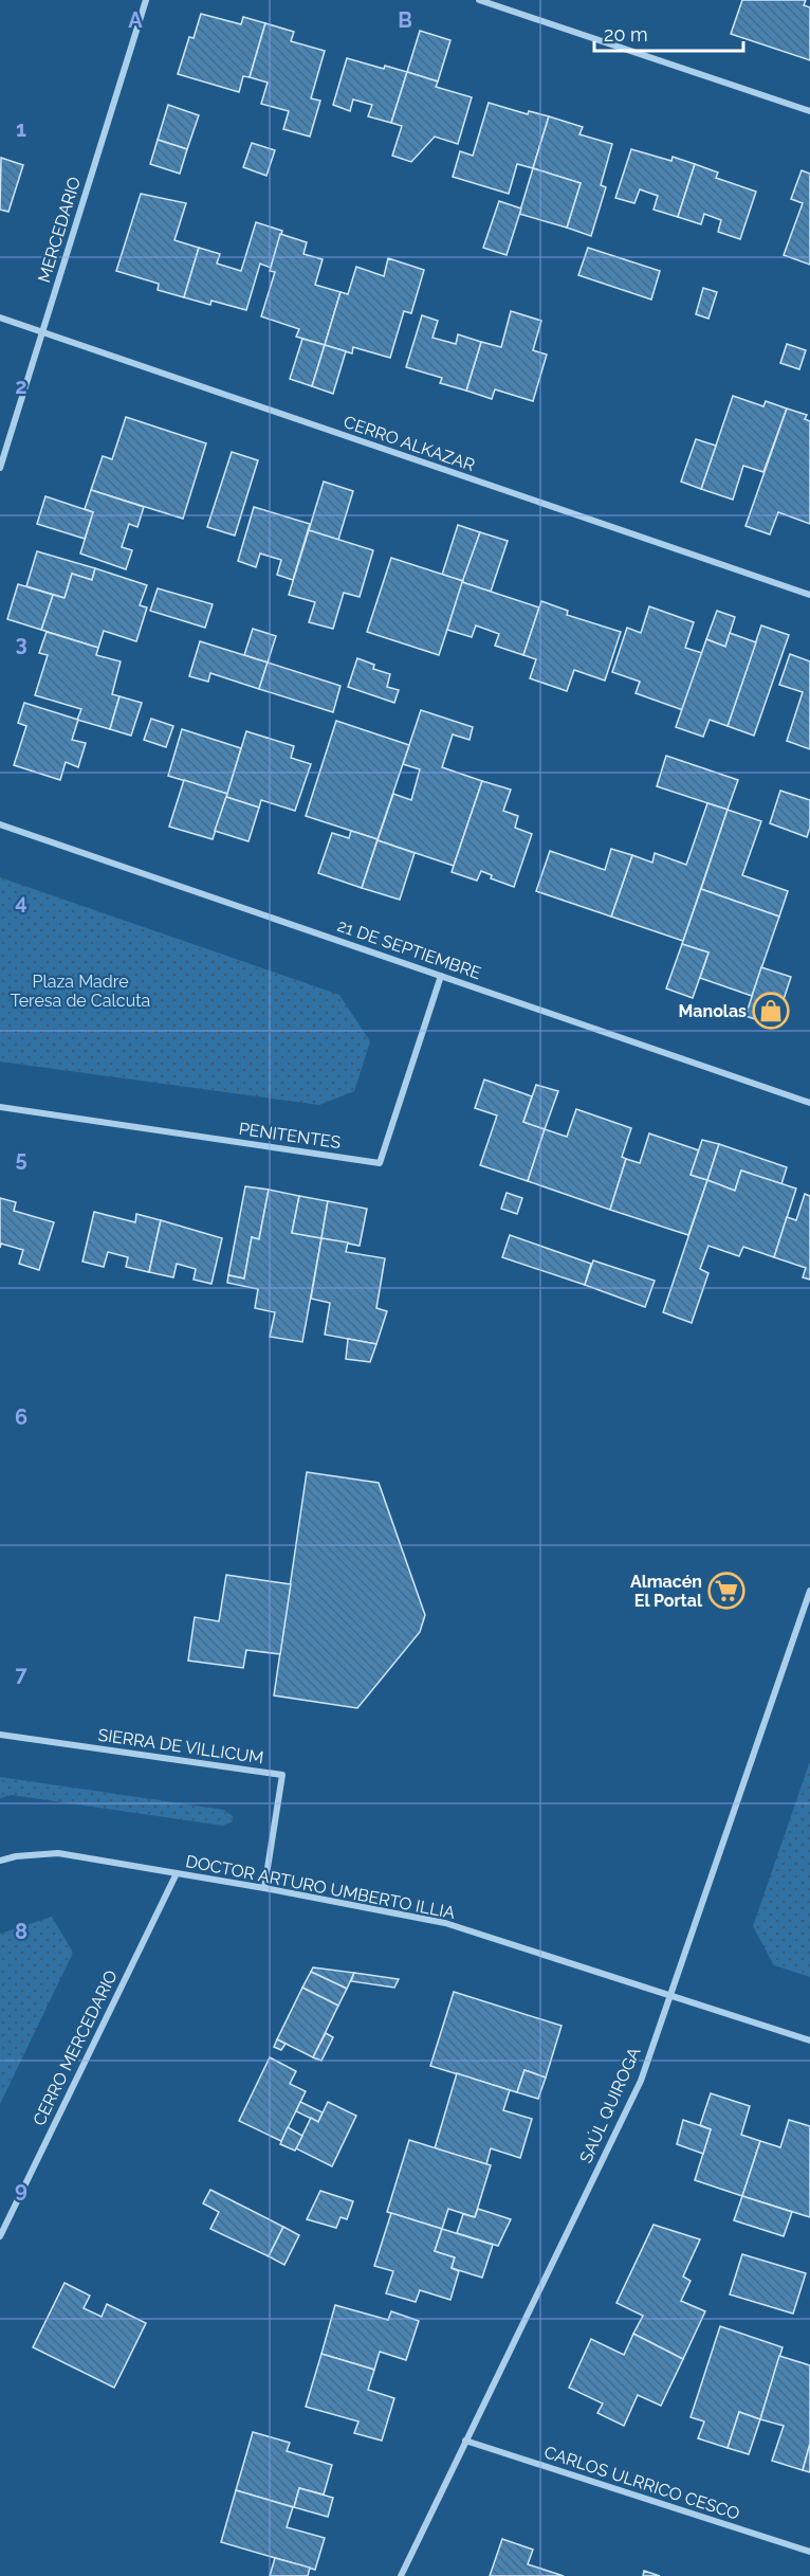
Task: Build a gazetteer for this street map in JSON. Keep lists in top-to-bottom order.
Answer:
{
  "streets": {
    "street": [
      "MERCEDARIO",
      "CERRO ALKAZAR",
      "21 DE SEPTIEMBRE",
      "PENITENTES",
      "SIERRA DE VILLICUM",
      "DOCTOR ARTURO UMBERTO ILLIA",
      "CERRO MERCEDARIO",
      "SAÚL QUIROGA",
      "CARLOS ULRRICO CESCO"
    ]
  },
  "crossings": [
    ["MERCEDARIO", "CERRO ALKAZAR"],
    ["21 DE SEPTIEMBRE", "PENITENTES"],
    ["SIERRA DE VILLICUM", "DOCTOR ARTURO UMBERTO ILLIA"],
    ["DOCTOR ARTURO UMBERTO ILLIA", "CERRO MERCEDARIO"],
    ["DOCTOR ARTURO UMBERTO ILLIA", "SAÚL QUIROGA"],
    ["SAÚL QUIROGA", "CARLOS ULRRICO CESCO"]
  ],
  "parks": ["Plaza Madre Teresa de Calcuta"],
  "places": {
    "shop": ["Manolas"],
    "supermarket": ["Almacén El Portal"]
  },
  "scale_bar": "20 m",
  "grid": {
    "columns": ["A", "B"],
    "rows": [
      "1",
      "2",
      "3",
      "4",
      "5",
      "6",
      "7",
      "8",
      "9"
    ]
  }
}
